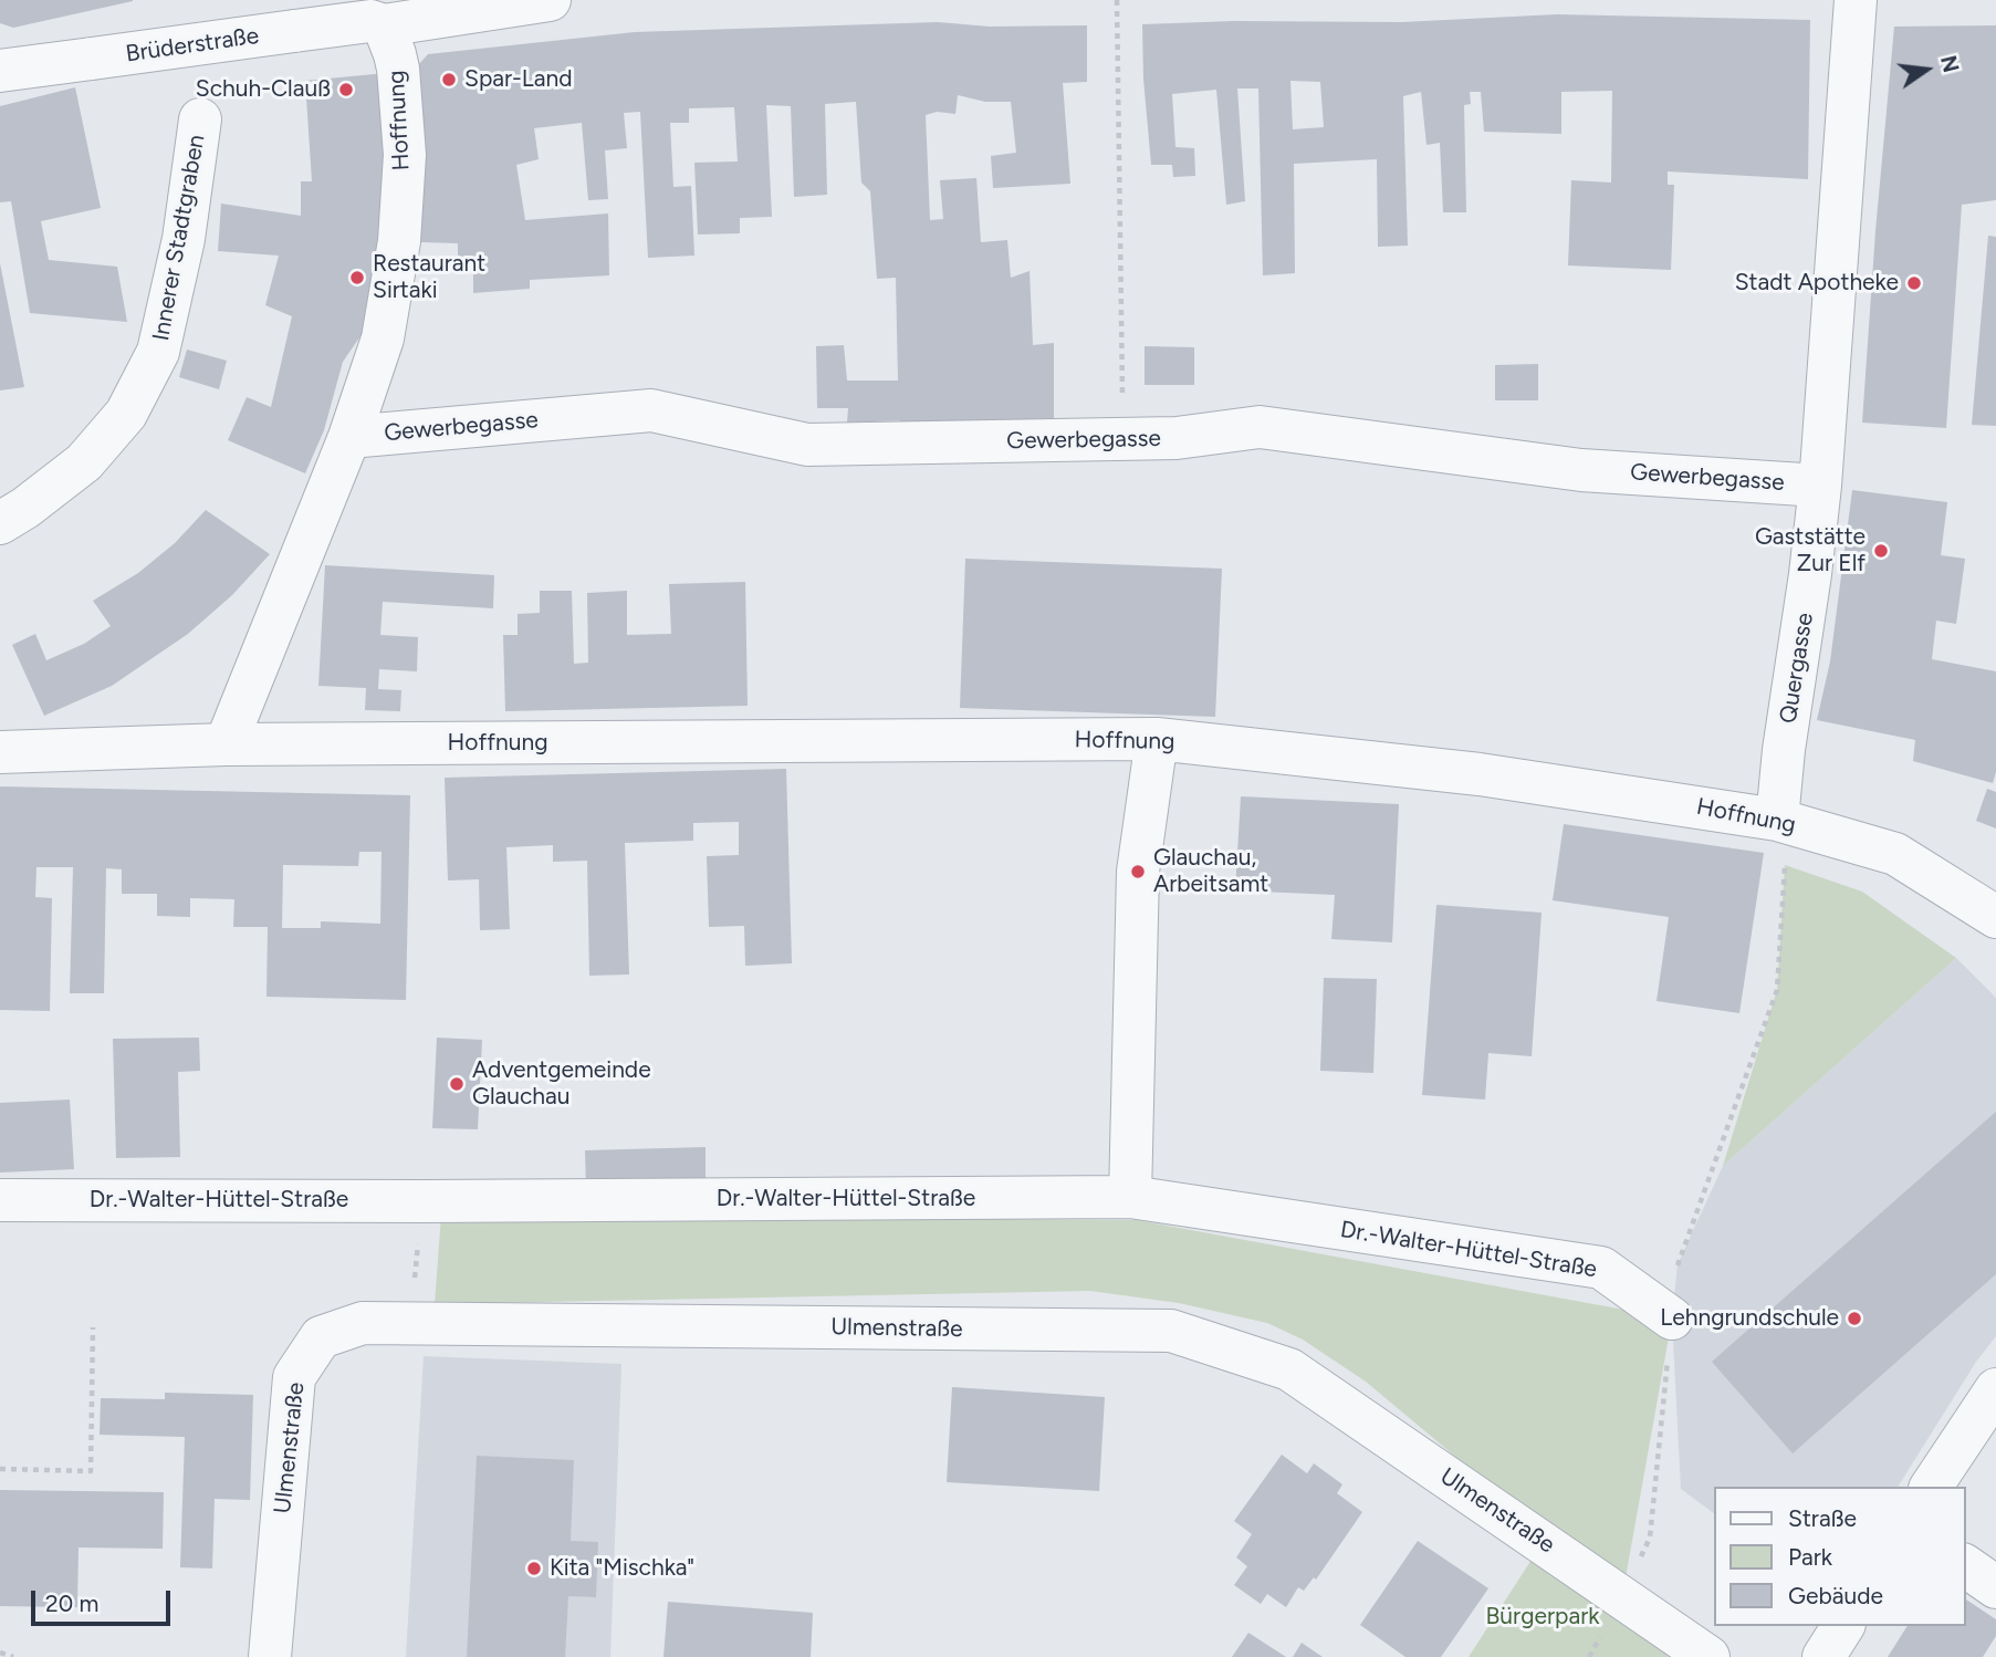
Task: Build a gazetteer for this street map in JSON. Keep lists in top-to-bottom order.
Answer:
{
  "streets": {
    "street": [
      "Brüderstraße",
      "Hoffnung",
      "Innerer Stadtgraben",
      "Gewerbegasse",
      "Quergasse",
      "Dr.-Walter-Hüttel-Straße",
      "Ulmenstraße"
    ]
  },
  "crossings": [
    ["Brüderstraße", "Hoffnung"],
    ["Hoffnung", "Gewerbegasse"],
    ["Hoffnung", "Quergasse"],
    ["Gewerbegasse", "Quergasse"]
  ],
  "parks": ["Bürgerpark"],
  "places": [
    "Spar-Land",
    "Schuh-Clauß",
    "Restaurant Sirtaki",
    "Stadt Apotheke",
    "Gaststätte Zur Elf",
    "Glauchau, Arbeitsamt",
    "Adventgemeinde Glauchau",
    "Lehngrundschule",
    "Kita \"Mischka\""
  ],
  "legend": ["Straße", "Park", "Gebäude"],
  "scale_bar": "20 m",
  "north": "right"
}
